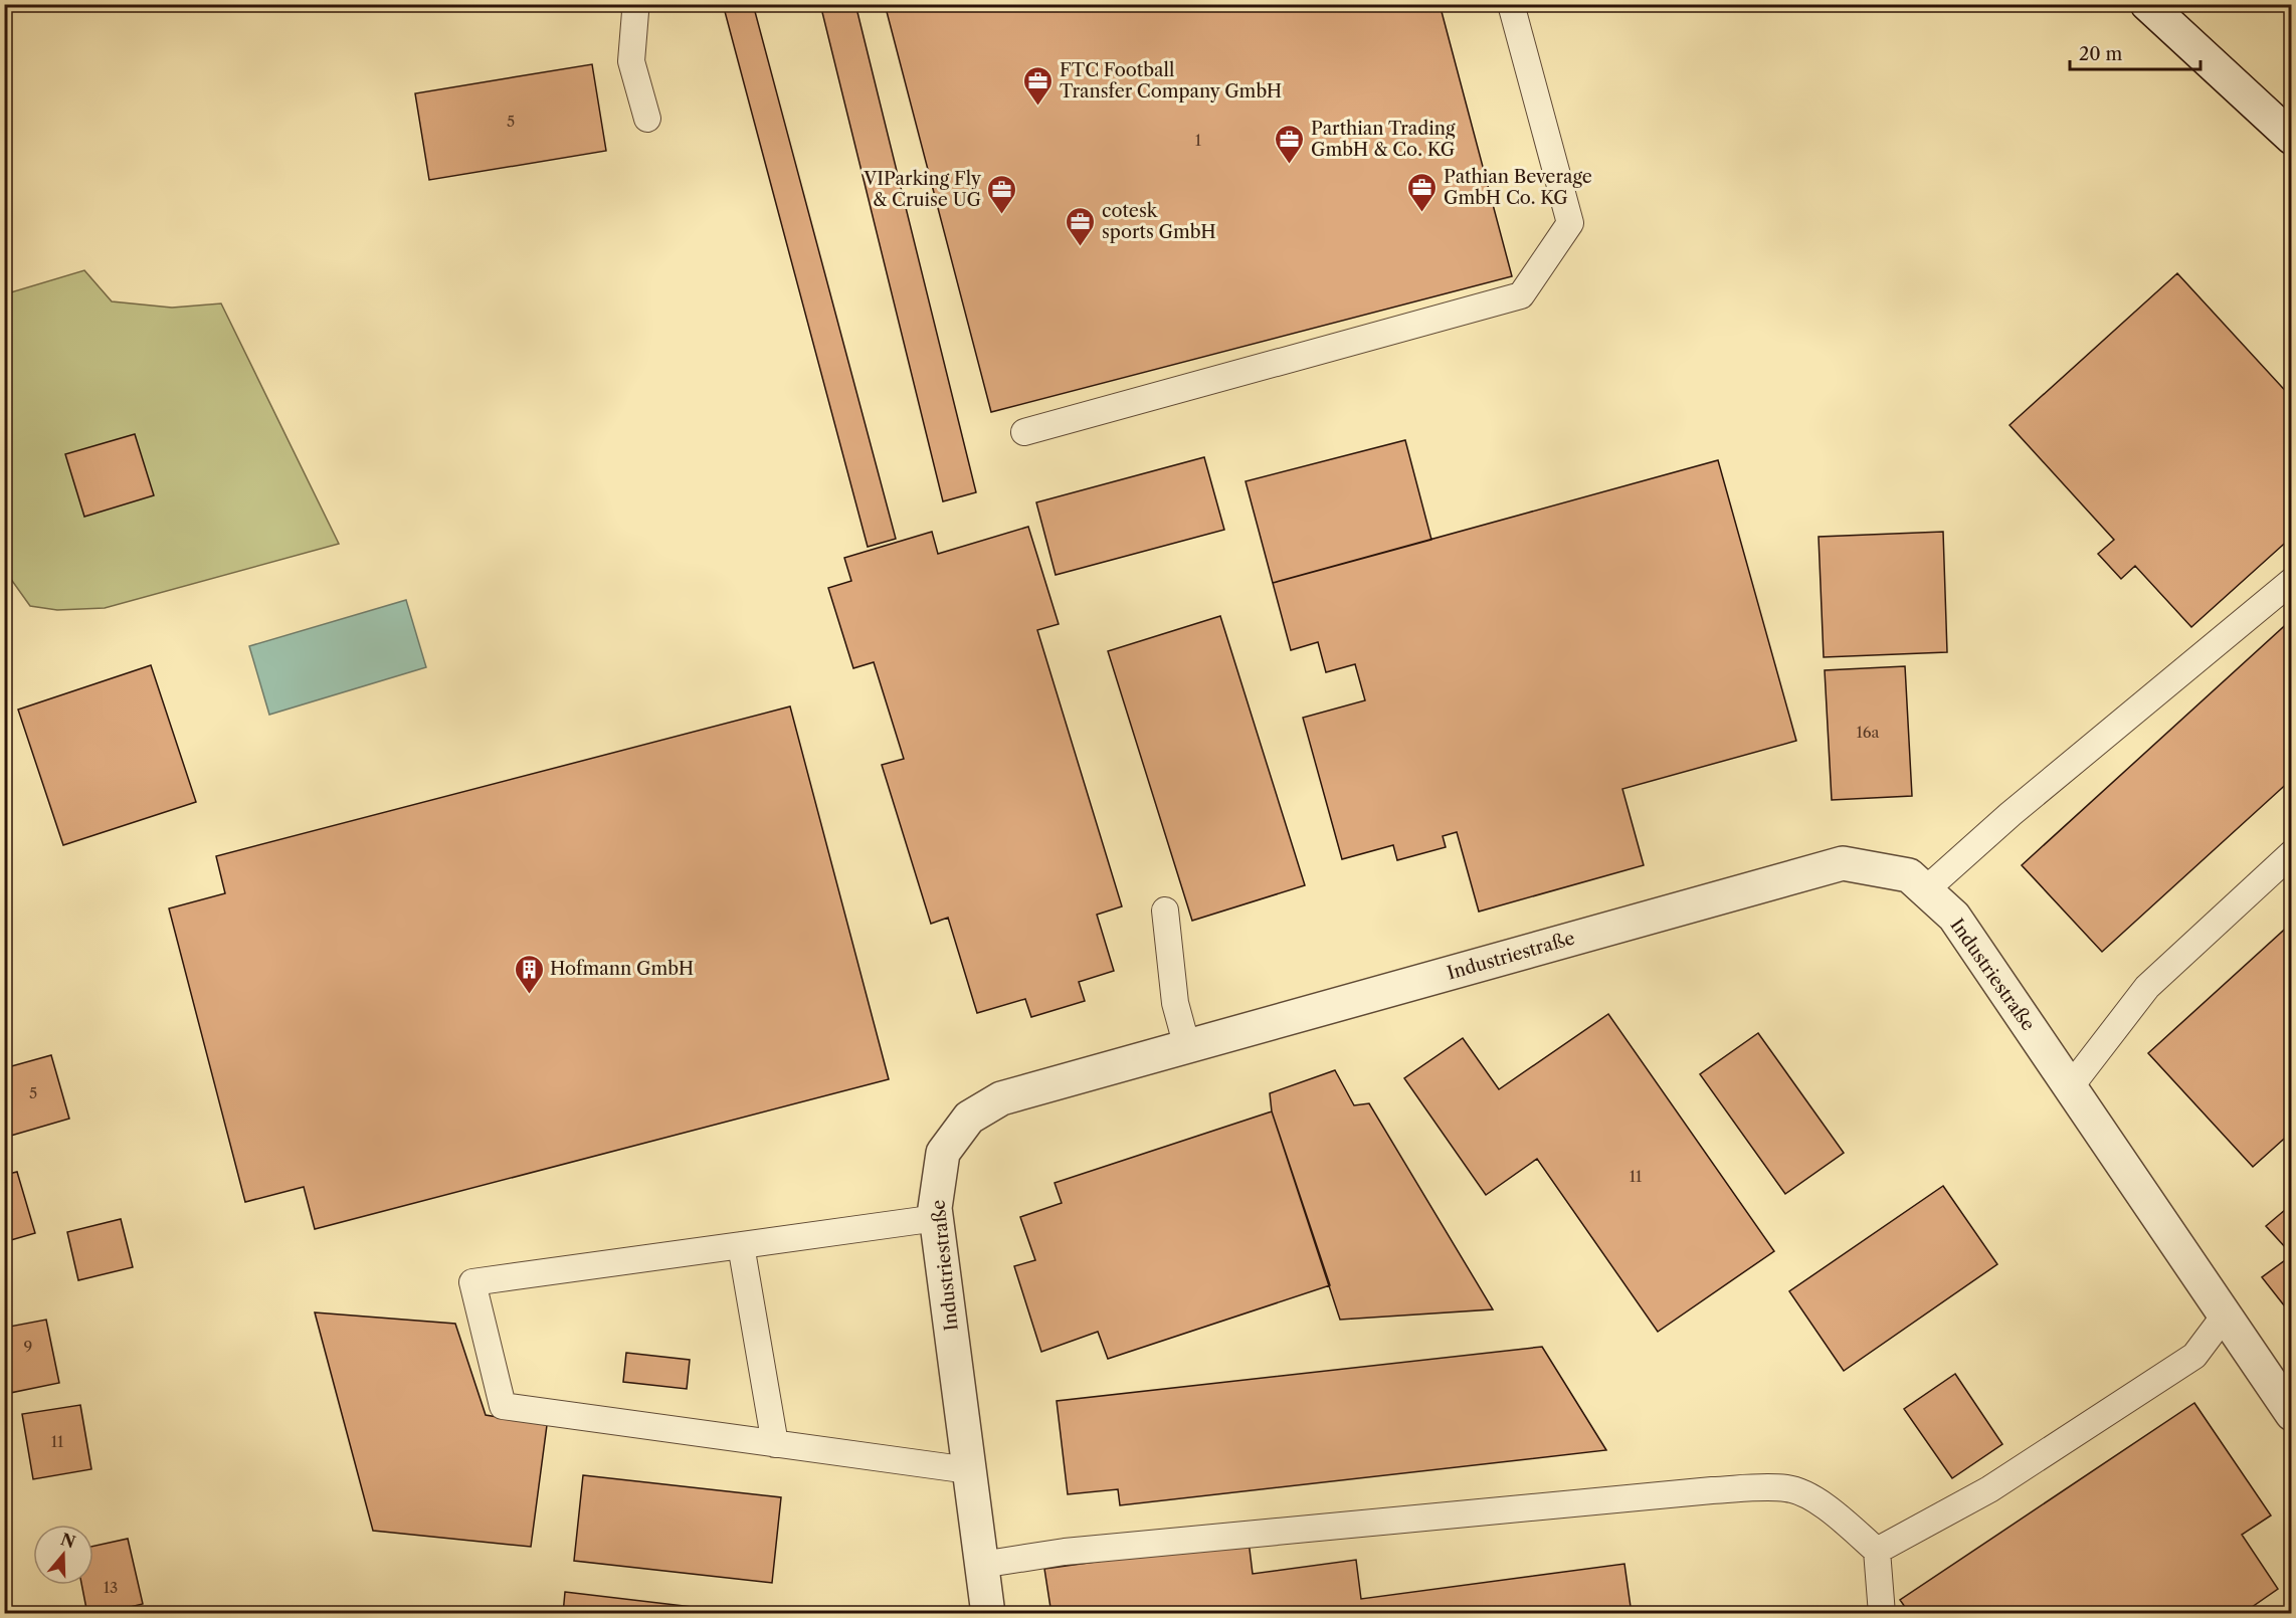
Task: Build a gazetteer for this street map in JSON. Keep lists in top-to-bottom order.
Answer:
{
  "streets": {
    "street": ["Industriestraße"]
  },
  "places": {
    "office": [
      "FTC Football Transfer Company GmbH",
      "Parthian Trading GmbH & Co. KG",
      "Pathian Beverage GmbH Co. KG",
      "VIParking Fly & Cruise UG",
      "cotesk sports GmbH"
    ],
    "building": ["Hofmann GmbH"]
  },
  "house_numbers": [
    "5",
    "1",
    "16a",
    "5",
    "11",
    "9",
    "11",
    "13"
  ],
  "scale_bar": "20 m",
  "north": "top"
}
